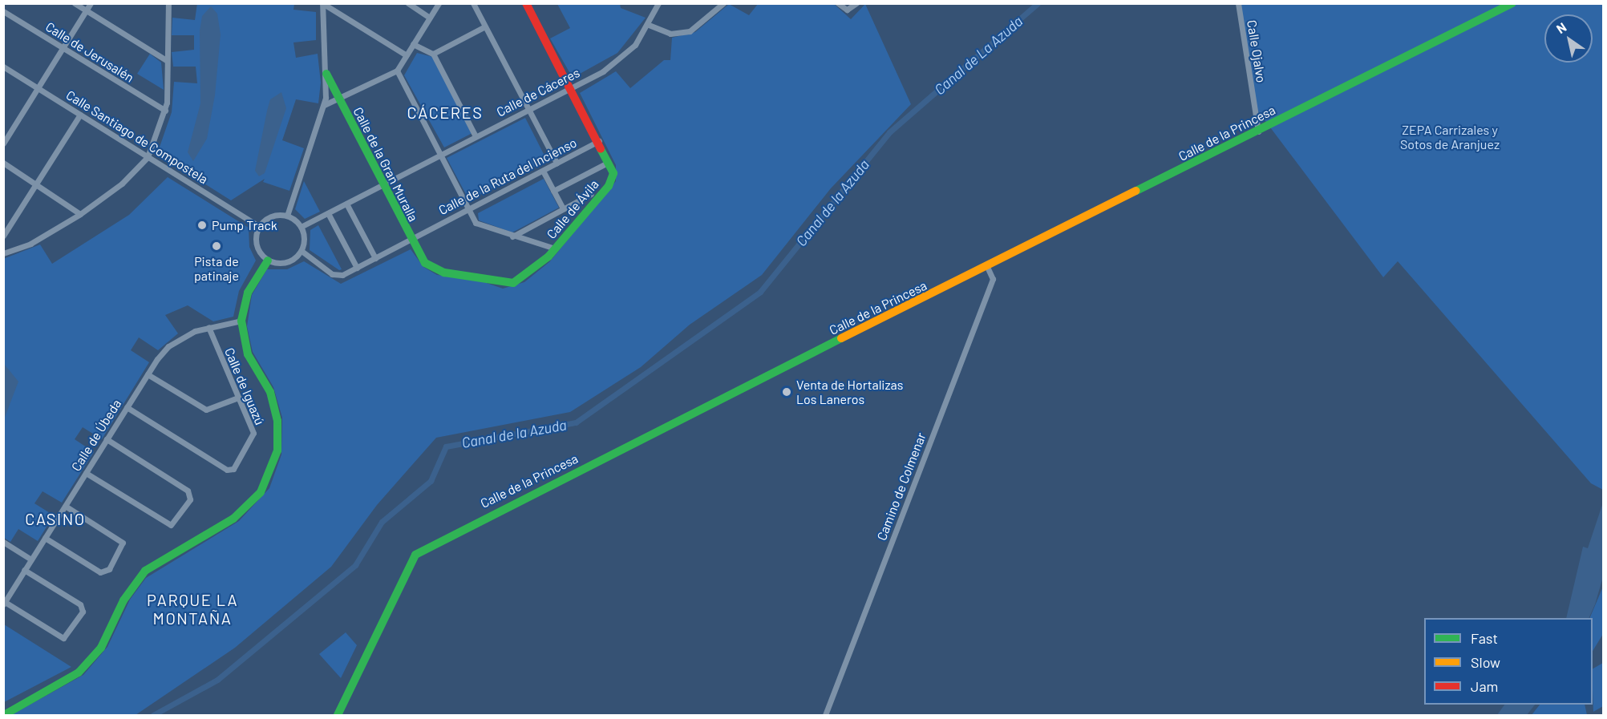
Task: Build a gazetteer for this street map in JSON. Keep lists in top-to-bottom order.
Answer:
{
  "streets": {
    "street": [
      "Calle Ojalvo",
      "Calle de Jerusalén",
      "Calle de Cáceres",
      "Calle de la Princesa",
      "Calle Santiago de Compostela",
      "Calle de la Gran Muralla",
      "Calle de la Ruta del Incienso",
      "Calle de Ávila",
      "Calle de Iguazú",
      "Calle de Úbeda",
      "Camino de Colmenar"
    ]
  },
  "crossings": [
    ["Calle Ojalvo", "Calle de la Princesa"],
    ["Calle de Cáceres", "Calle Santiago de Compostela"],
    ["Calle de Cáceres", "Calle de la Gran Muralla"],
    ["Calle de Cáceres", "Calle de la Ruta del Incienso"],
    ["Calle de Cáceres", "Calle de Ávila"],
    ["Calle de la Princesa", "Camino de Colmenar"],
    ["Calle Santiago de Compostela", "Calle de la Ruta del Incienso"],
    ["Calle de la Gran Muralla", "Calle de la Ruta del Incienso"],
    ["Calle de la Gran Muralla", "Calle de Ávila"],
    ["Calle de la Ruta del Incienso", "Calle de Ávila"],
    ["Calle de Iguazú", "Calle de Úbeda"]
  ],
  "districts": ["CÁCERES", "CASINO", "PARQUE LA MONTAÑA"],
  "water": ["Canal de La Azuda", "Canal de la Azuda"],
  "parks": ["ZEPA Carrizales y Sotos de Aranjuez"],
  "places": ["Pump Track", "Pista de patinaje", "Venta de Hortalizas Los Laneros"],
  "legend": ["Fast", "Slow", "Jam"],
  "north": "top left"
}
